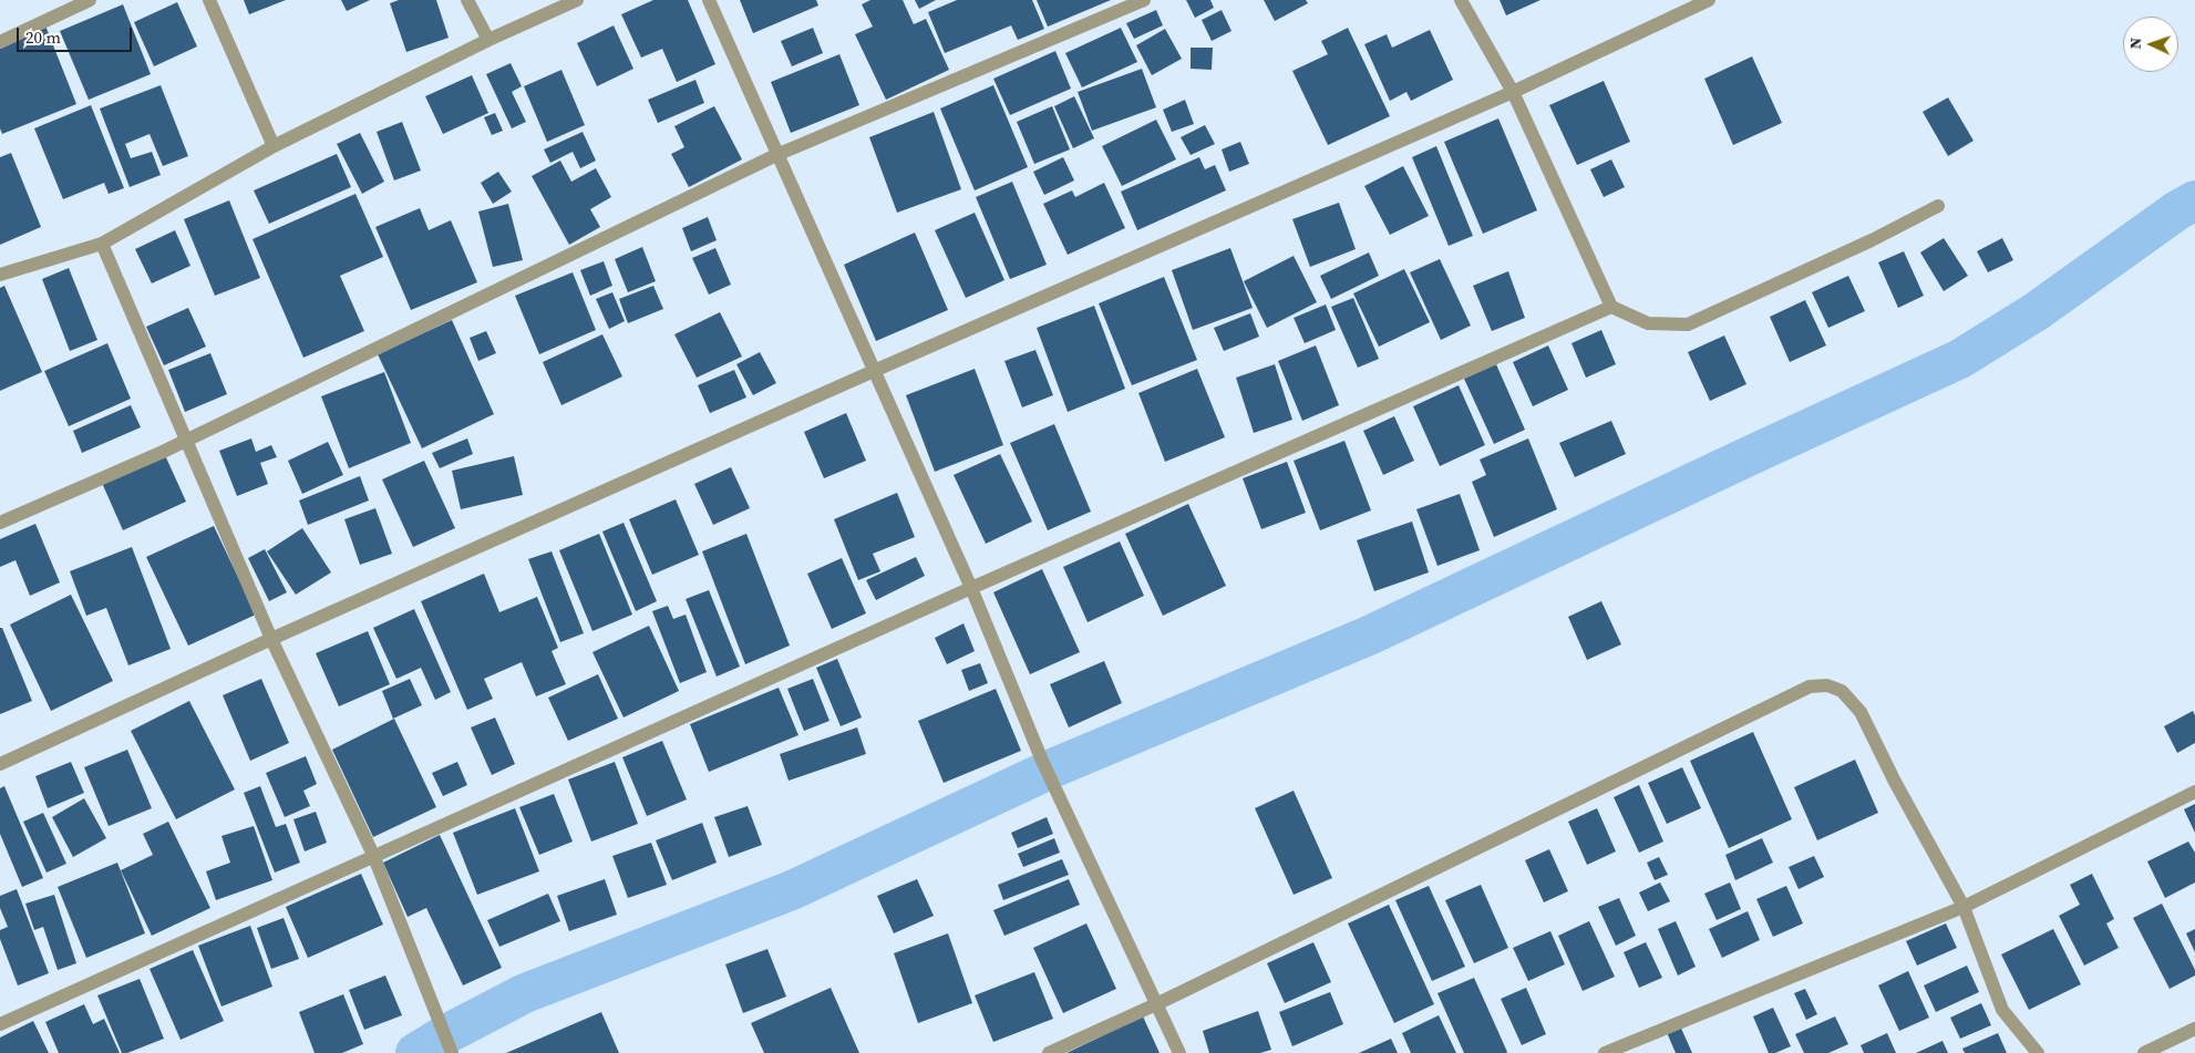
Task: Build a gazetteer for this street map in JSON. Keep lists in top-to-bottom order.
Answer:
{
  "scale_bar": "20 m",
  "north": "left"
}
